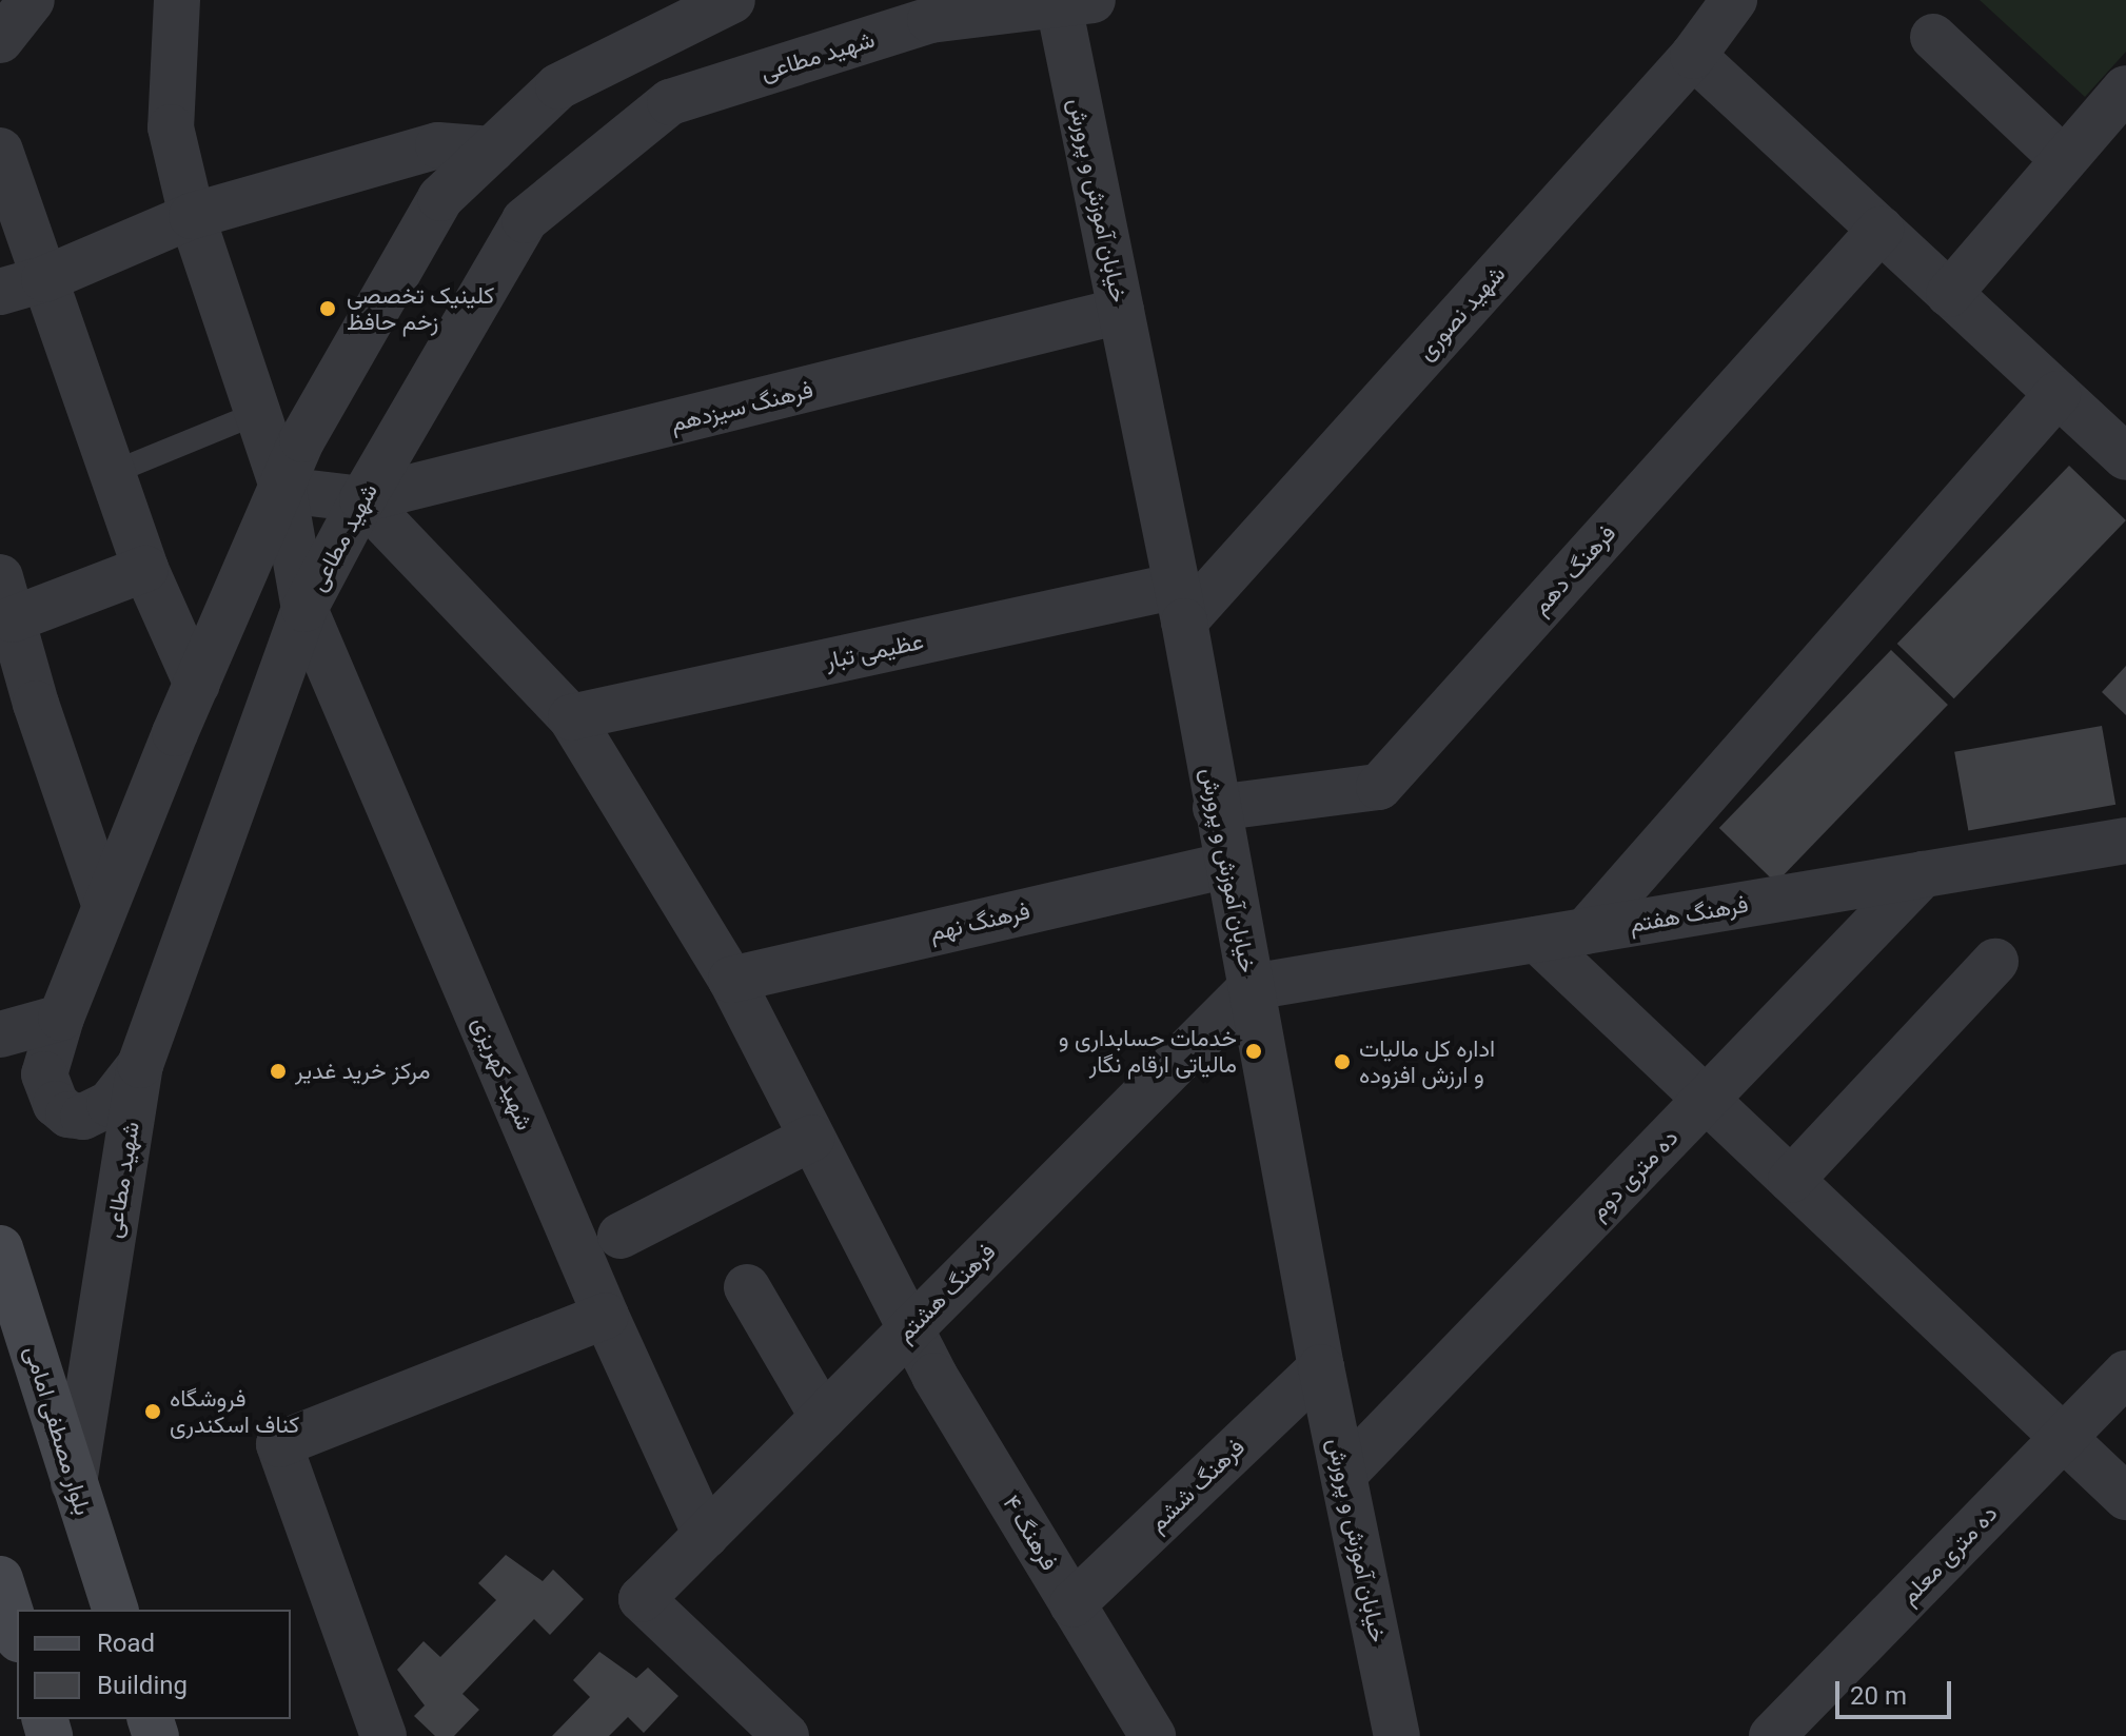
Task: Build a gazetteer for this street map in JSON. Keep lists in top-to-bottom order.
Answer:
{
  "streets": {
    "main road": ["بلوار مصطفی امامی"],
    "street": [
      "شهید مطاعی",
      "خیابان آموزش و پرورش",
      "شهید نصوری",
      "فرهنگ سیزدهم",
      "فرهنگ دهم",
      "عظیمی تبار",
      "فرهنگ هفتم",
      "فرهنگ نهم",
      "شهید کهریزی",
      "ده متری دوم",
      "فرهنگ هشتم",
      "فرهنگ ششم",
      "فرهنگ ۴",
      "ده متری معلم"
    ]
  },
  "crossings": [
    ["شهید مطاعی", "خیابان آموزش و پرورش"],
    ["شهید مطاعی", "فرهنگ سیزدهم"],
    ["شهید مطاعی", "شهید کهریزی"],
    ["شهید مطاعی", "بلوار مصطفی امامی"],
    ["شهید مطاعی", "فرهنگ ۴"],
    ["خیابان آموزش و پرورش", "شهید نصوری"],
    ["خیابان آموزش و پرورش", "فرهنگ سیزدهم"],
    ["خیابان آموزش و پرورش", "فرهنگ دهم"],
    ["خیابان آموزش و پرورش", "عظیمی تبار"],
    ["خیابان آموزش و پرورش", "فرهنگ هفتم"],
    ["خیابان آموزش و پرورش", "فرهنگ نهم"],
    ["خیابان آموزش و پرورش", "ده متری دوم"],
    ["خیابان آموزش و پرورش", "فرهنگ هشتم"],
    ["خیابان آموزش و پرورش", "فرهنگ ششم"],
    ["شهید نصوری", "عظیمی تبار"],
    ["فرهنگ سیزدهم", "فرهنگ ۴"],
    ["عظیمی تبار", "فرهنگ ۴"],
    ["فرهنگ هفتم", "ده متری دوم"],
    ["فرهنگ هفتم", "فرهنگ هشتم"],
    ["فرهنگ نهم", "فرهنگ ۴"],
    ["شهید کهریزی", "فرهنگ هشتم"],
    ["فرهنگ هشتم", "فرهنگ ۴"],
    ["فرهنگ ششم", "فرهنگ ۴"]
  ],
  "places": [
    "کلینیک تخصصی زخم حافظ",
    "خدمات حسابداری و مالیاتی ارقام نگار",
    "اداره کل مالیات و ارزش افزوده",
    "مرکز خرید غدیر",
    "فروشگاه کناف اسکندری"
  ],
  "legend": ["Road", "Building"],
  "scale_bar": "20 m"
}
